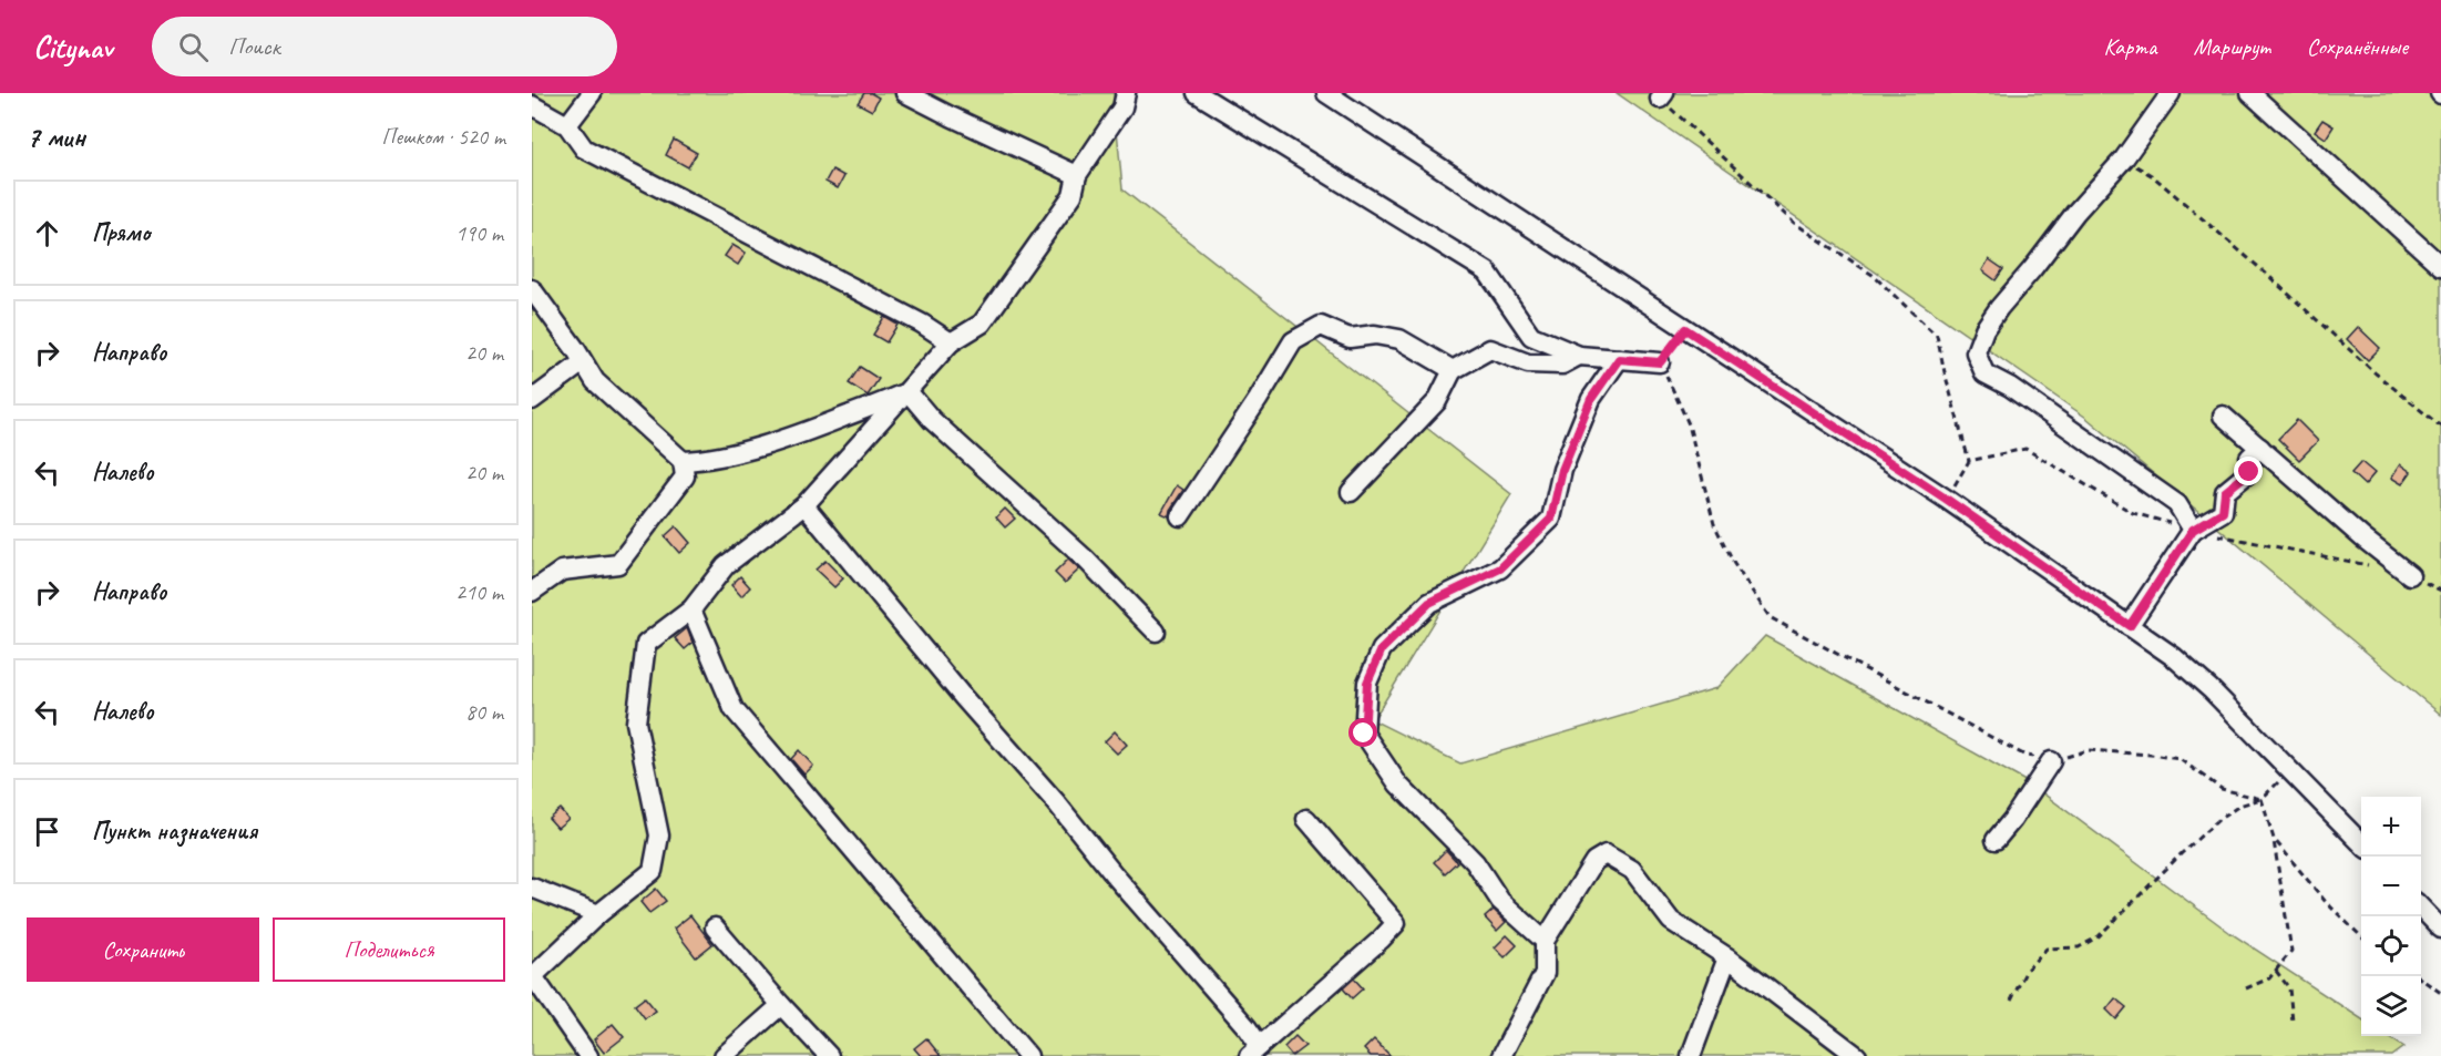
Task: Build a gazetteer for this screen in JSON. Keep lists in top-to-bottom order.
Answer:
{
  "page": {
    "header": "Citynav",
    "search": "Поиск",
    "nav": ["Карта", "Маршрут", "Сохранённые"],
    "heading": ["7 мин", "Пешком · 520 m"],
    "list": [
      ["Прямо", "190 m"],
      ["Направо", "20 m"],
      ["Налево", "20 m"],
      ["Направо", "210 m"],
      ["Налево", "80 m"],
      "Пункт назначения"
    ],
    "map_buttons": ["+", "−"],
    "buttons": ["Сохранить", "Поделиться"]
  }
}
